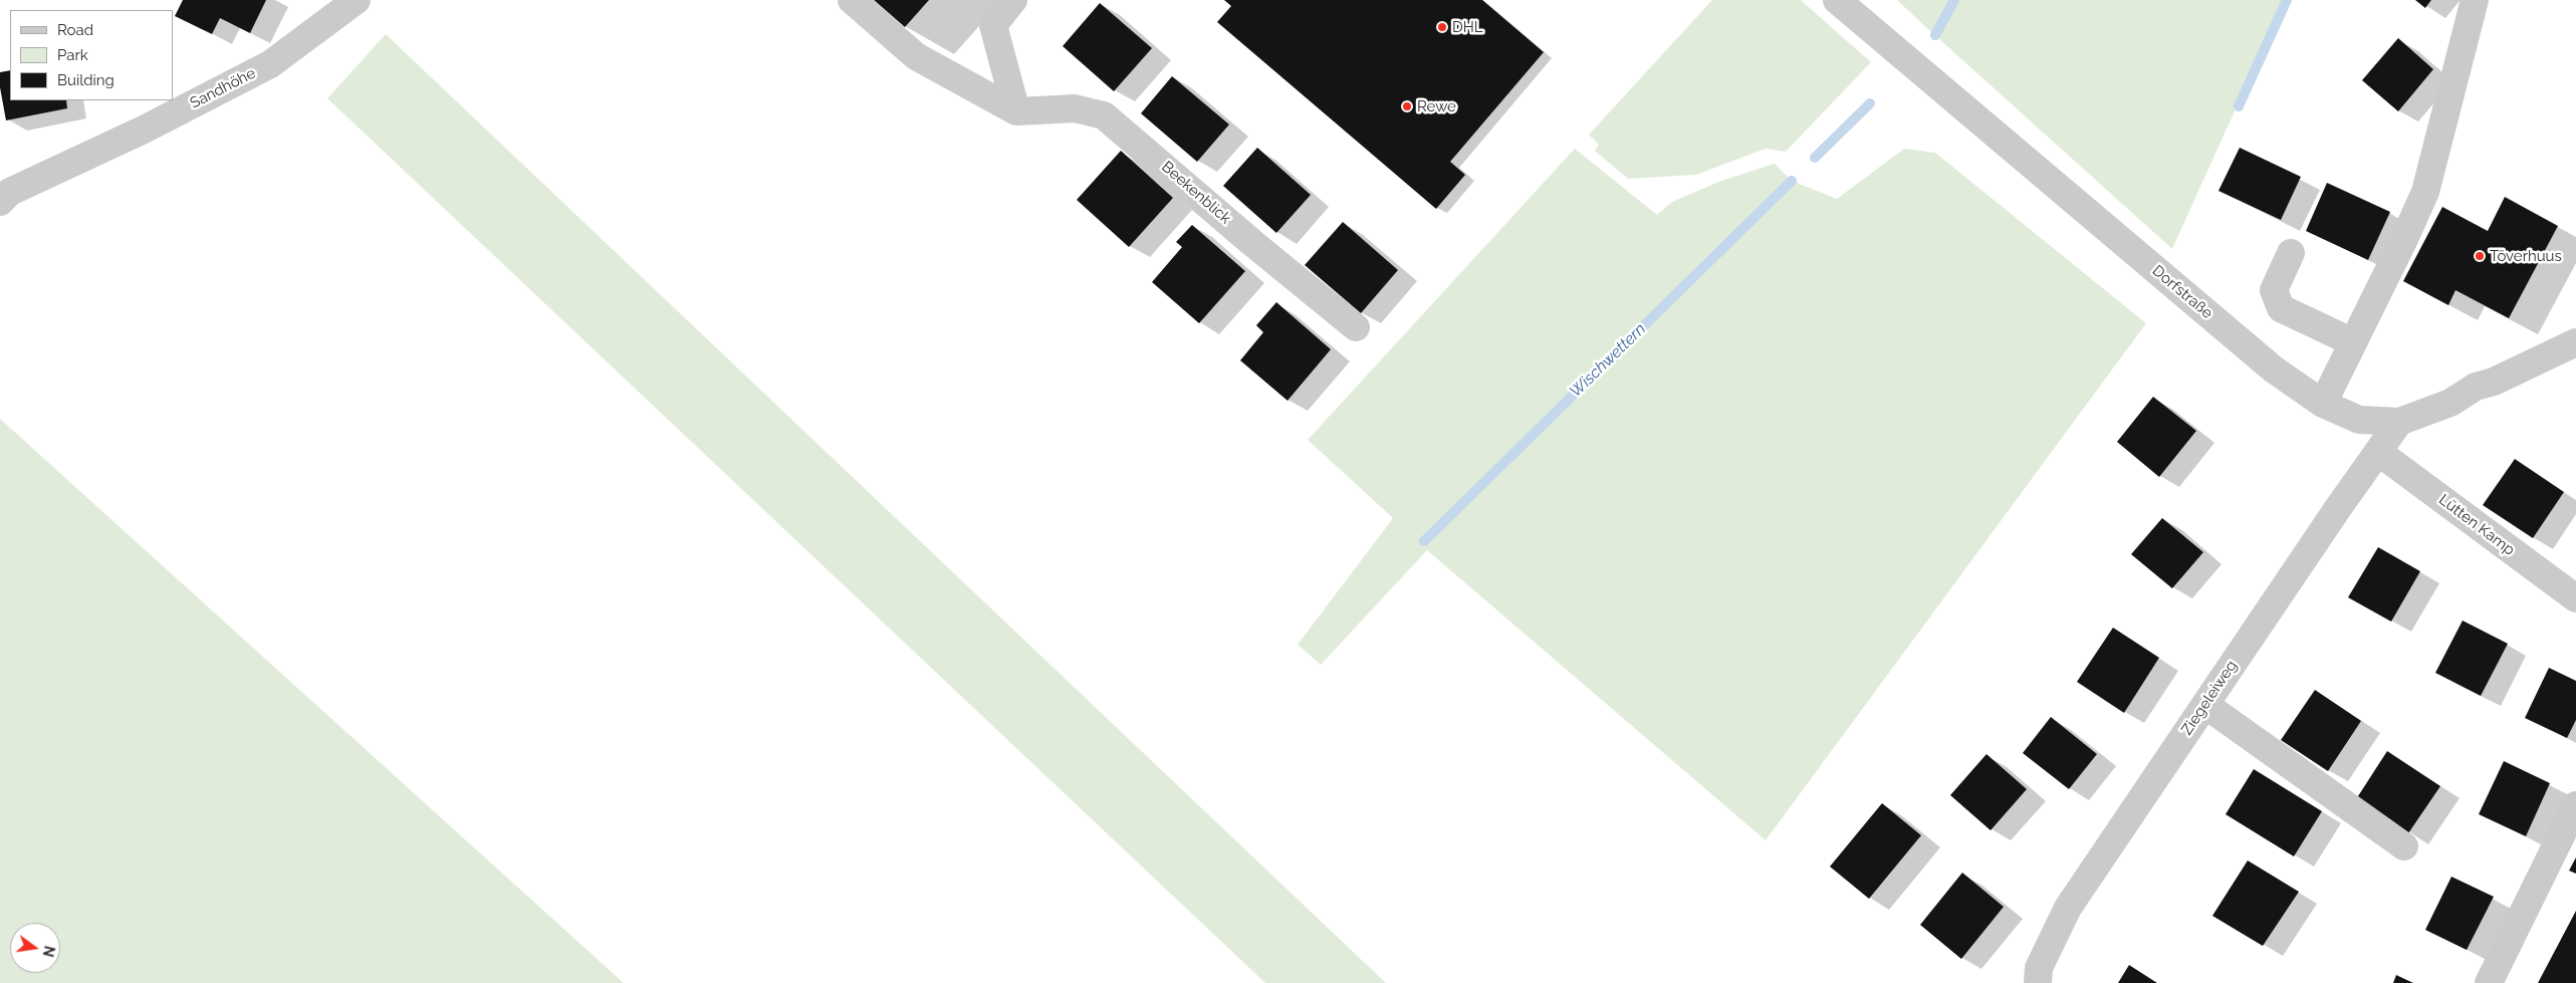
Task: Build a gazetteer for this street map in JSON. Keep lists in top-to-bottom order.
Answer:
{
  "streets": {
    "street": [
      "Sandhöhe",
      "Beekenblick",
      "Dorfstraße",
      "Lütten Kamp",
      "Ziegeleiweg"
    ]
  },
  "crossings": [
    ["Dorfstraße", "Ziegeleiweg"],
    ["Lütten Kamp", "Ziegeleiweg"]
  ],
  "water": ["Wischwettern"],
  "places": ["DHL", "Rewe", "Töverhuus"],
  "legend": ["Road", "Park", "Building"],
  "north": "right"
}
